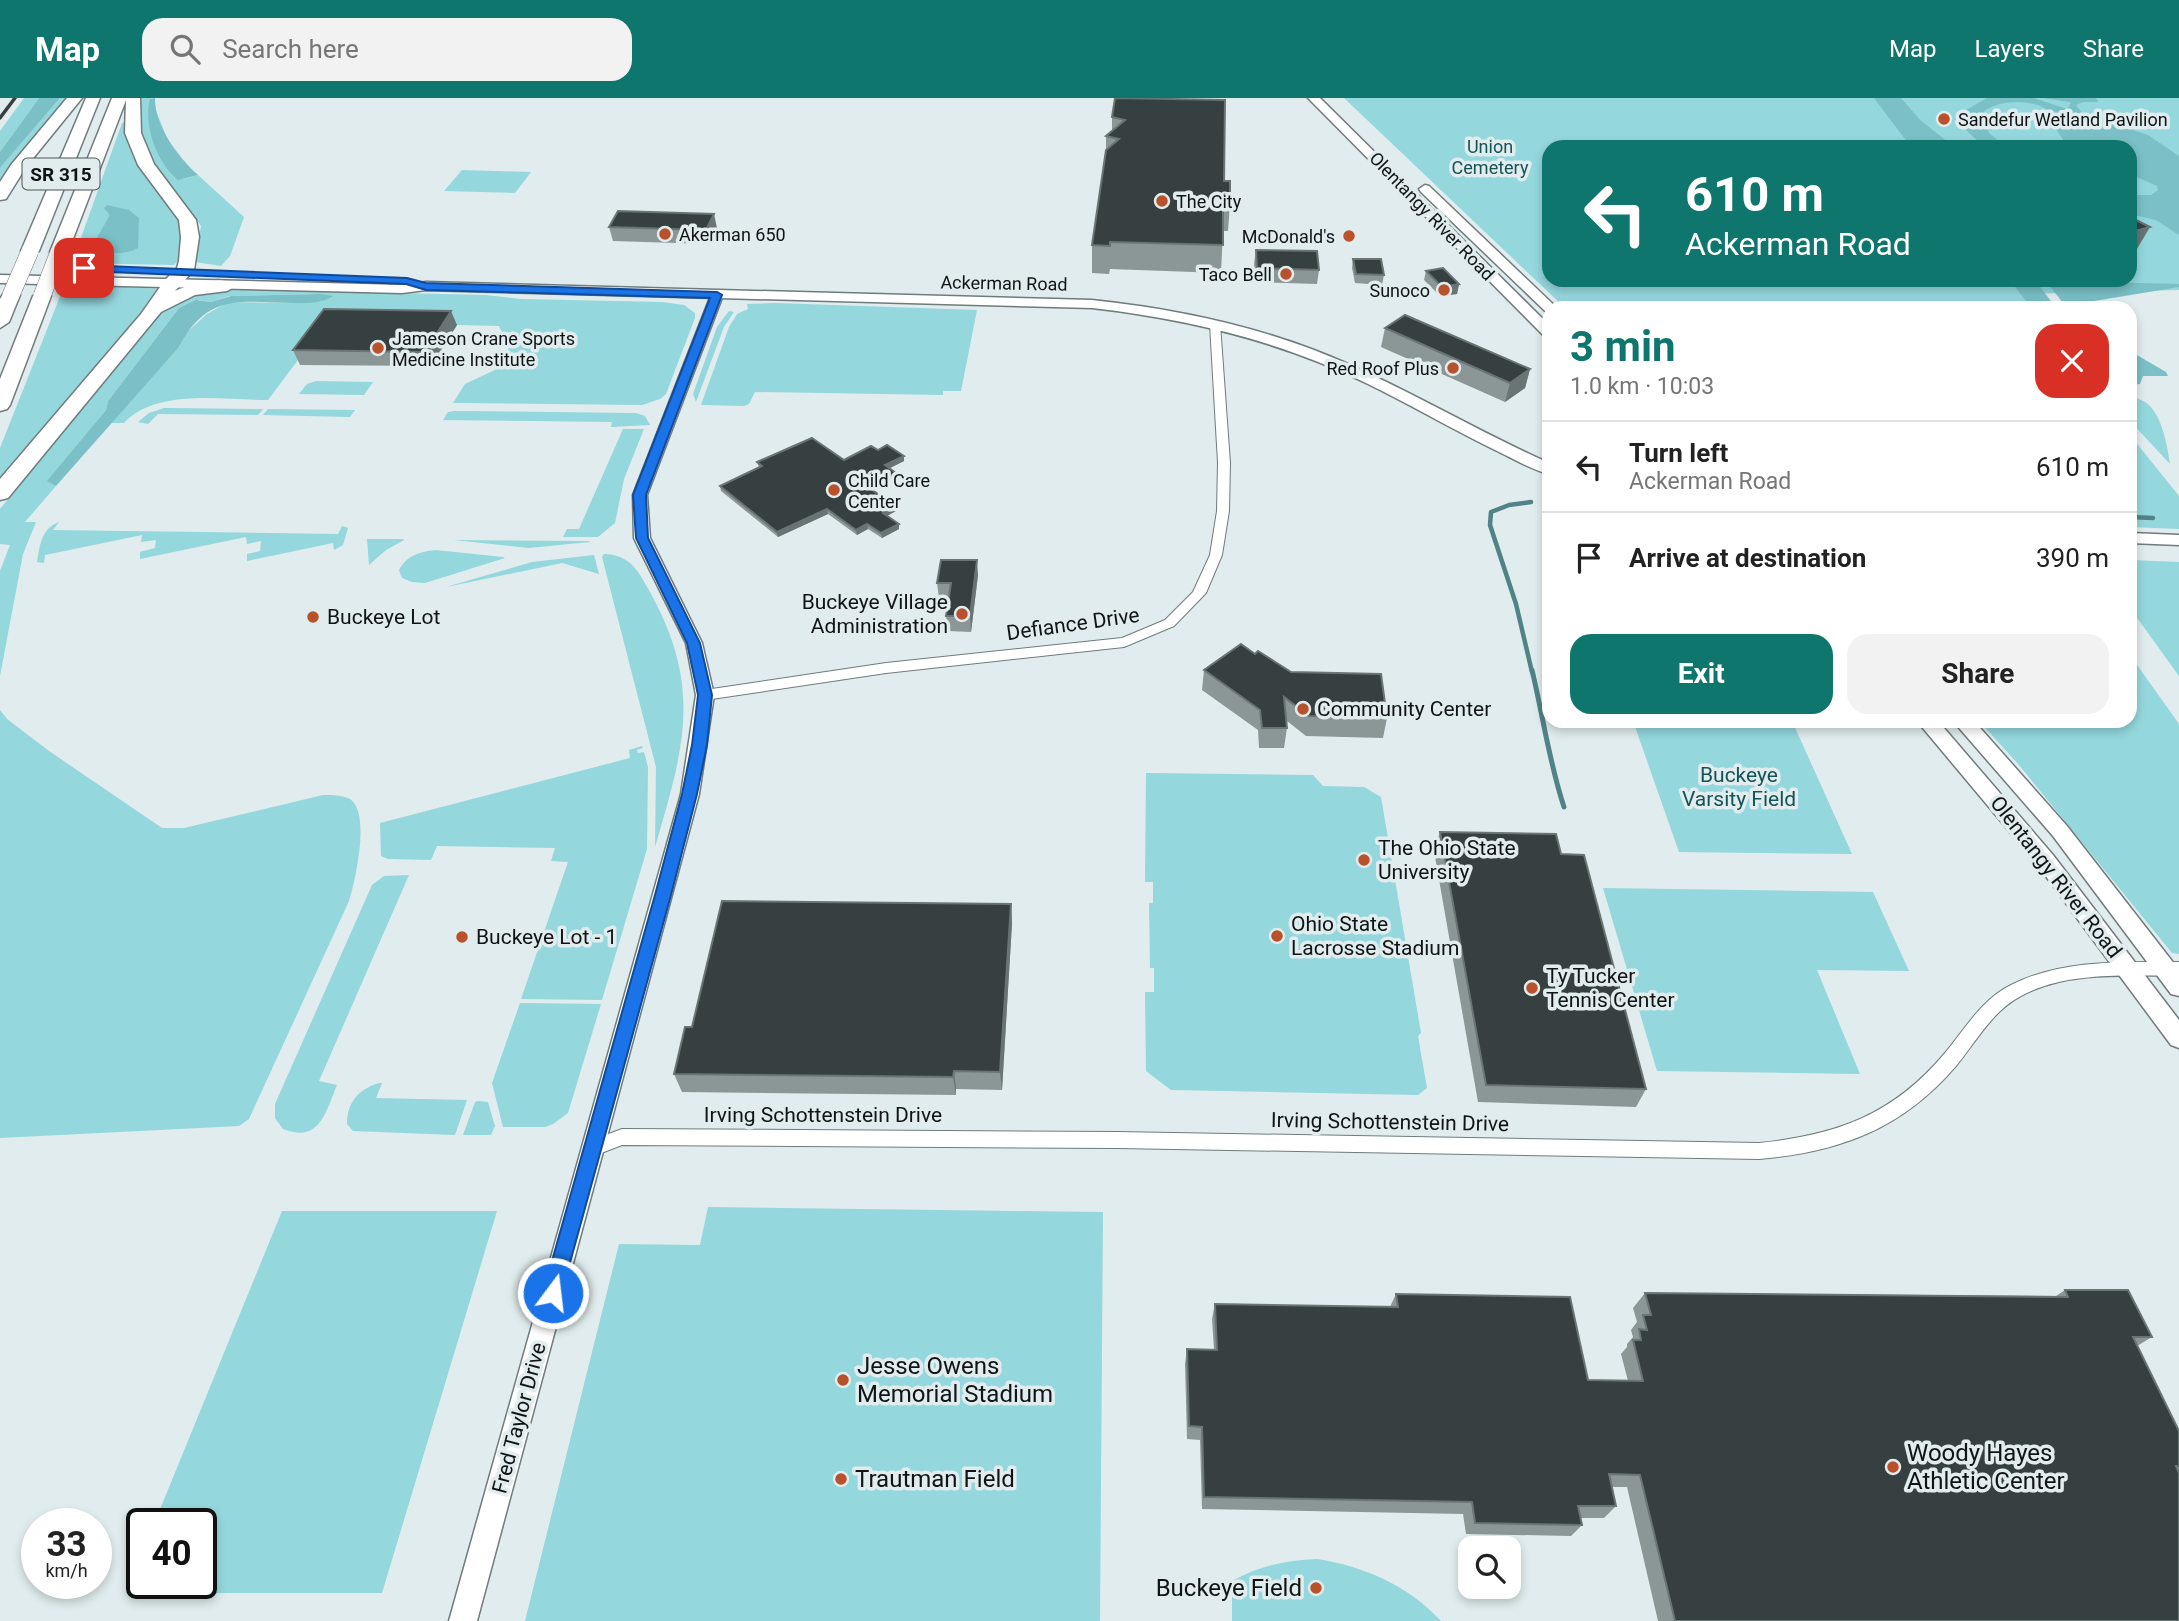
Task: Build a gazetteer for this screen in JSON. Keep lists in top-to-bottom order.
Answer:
{
  "streets": {
    "highway": ["SR 315"],
    "main road": ["Olentangy River Road", "Ackerman Road"],
    "street": ["Defiance Drive", "Irving Schottenstein Drive", "Fred Taylor Drive"]
  },
  "crossings": [
    ["SR 315", "Ackerman Road"],
    ["Olentangy River Road", "Irving Schottenstein Drive"],
    ["Ackerman Road", "Defiance Drive"],
    ["Ackerman Road", "Fred Taylor Drive"],
    ["Defiance Drive", "Fred Taylor Drive"],
    ["Irving Schottenstein Drive", "Fred Taylor Drive"]
  ],
  "parks": ["Union Cemetery", "Buckeye Varsity Field"],
  "places": [
    "Sandefur Wetland Pavilion",
    "The City",
    "Akerman 650",
    "McDonald's",
    "Taco Bell",
    "Sunoco",
    "Jameson Crane Sports Medicine Institute",
    "Red Roof Plus",
    "Child Care Center",
    "Buckeye Village Administration",
    "Buckeye Lot",
    "Community Center",
    "The Ohio State University",
    "Ohio State Lacrosse Stadium",
    "Buckeye Lot - 1",
    "Ty Tucker Tennis Center",
    "Jesse Owens Memorial Stadium",
    "Woody Hayes Athletic Center",
    "Trautman Field",
    "Buckeye Field"
  ],
  "page": {
    "header": "Map",
    "search": "Search here",
    "nav": ["Map", "Layers", "Share"],
    "turn": ["610 m", "Ackerman Road"],
    "heading": ["3 min", "1.0 km · 10:03"],
    "list": [
      {
        "name": "Turn left",
        "note": "Ackerman Road",
        "value": "610 m"
      },
      {
        "name": "Arrive at destination",
        "value": "390 m"
      }
    ],
    "buttons": ["Exit", "Share"],
    "speed": "33 km/h",
    "limit": "40"
  }
}
